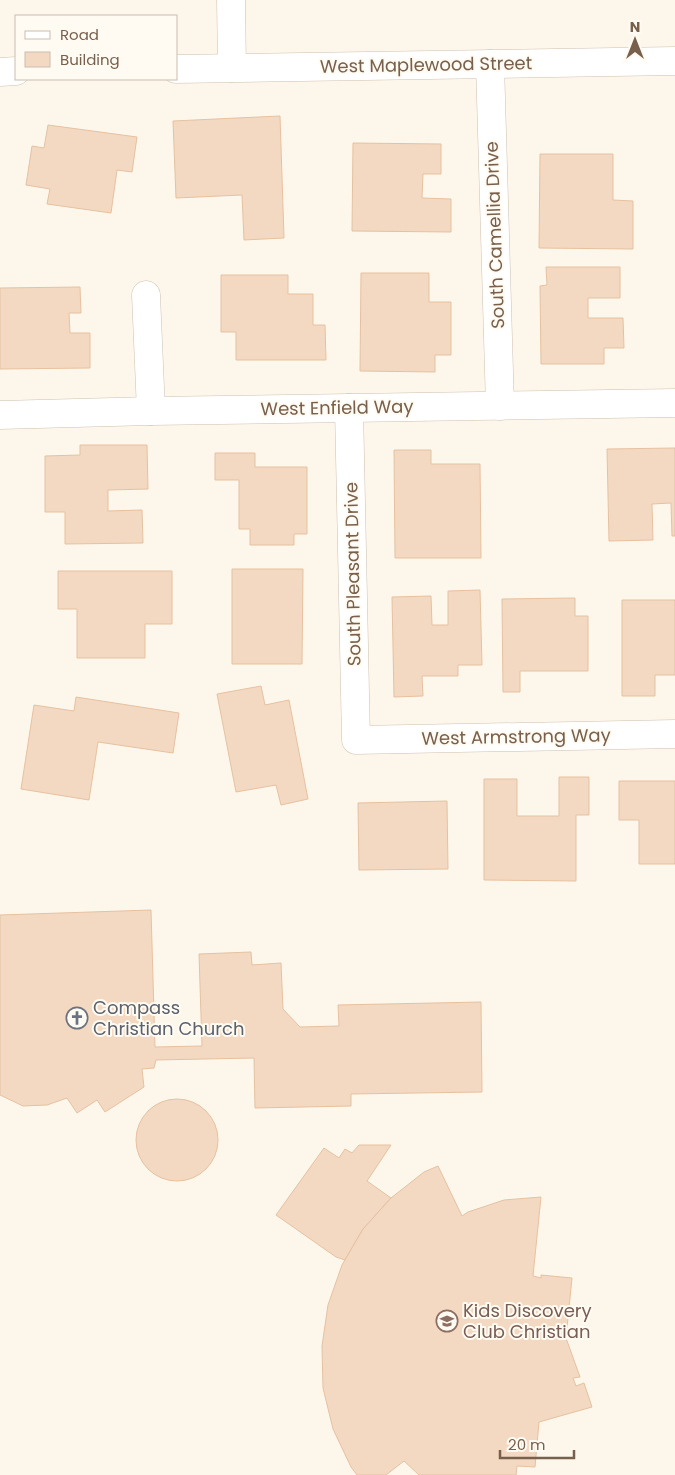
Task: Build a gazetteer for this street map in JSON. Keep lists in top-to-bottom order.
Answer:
{
  "streets": {
    "street": [
      "West Maplewood Street",
      "South Camellia Drive",
      "West Enfield Way",
      "South Pleasant Drive",
      "West Armstrong Way"
    ]
  },
  "crossings": [
    ["West Maplewood Street", "South Camellia Drive"],
    ["South Camellia Drive", "West Enfield Way"],
    ["West Enfield Way", "South Pleasant Drive"],
    ["South Pleasant Drive", "West Armstrong Way"]
  ],
  "places": {
    "church": ["Compass Christian Church"],
    "school or university": ["Kids Discovery Club Christian"]
  },
  "legend": ["Road", "Building"],
  "scale_bar": "20 m",
  "north": "top"
}
